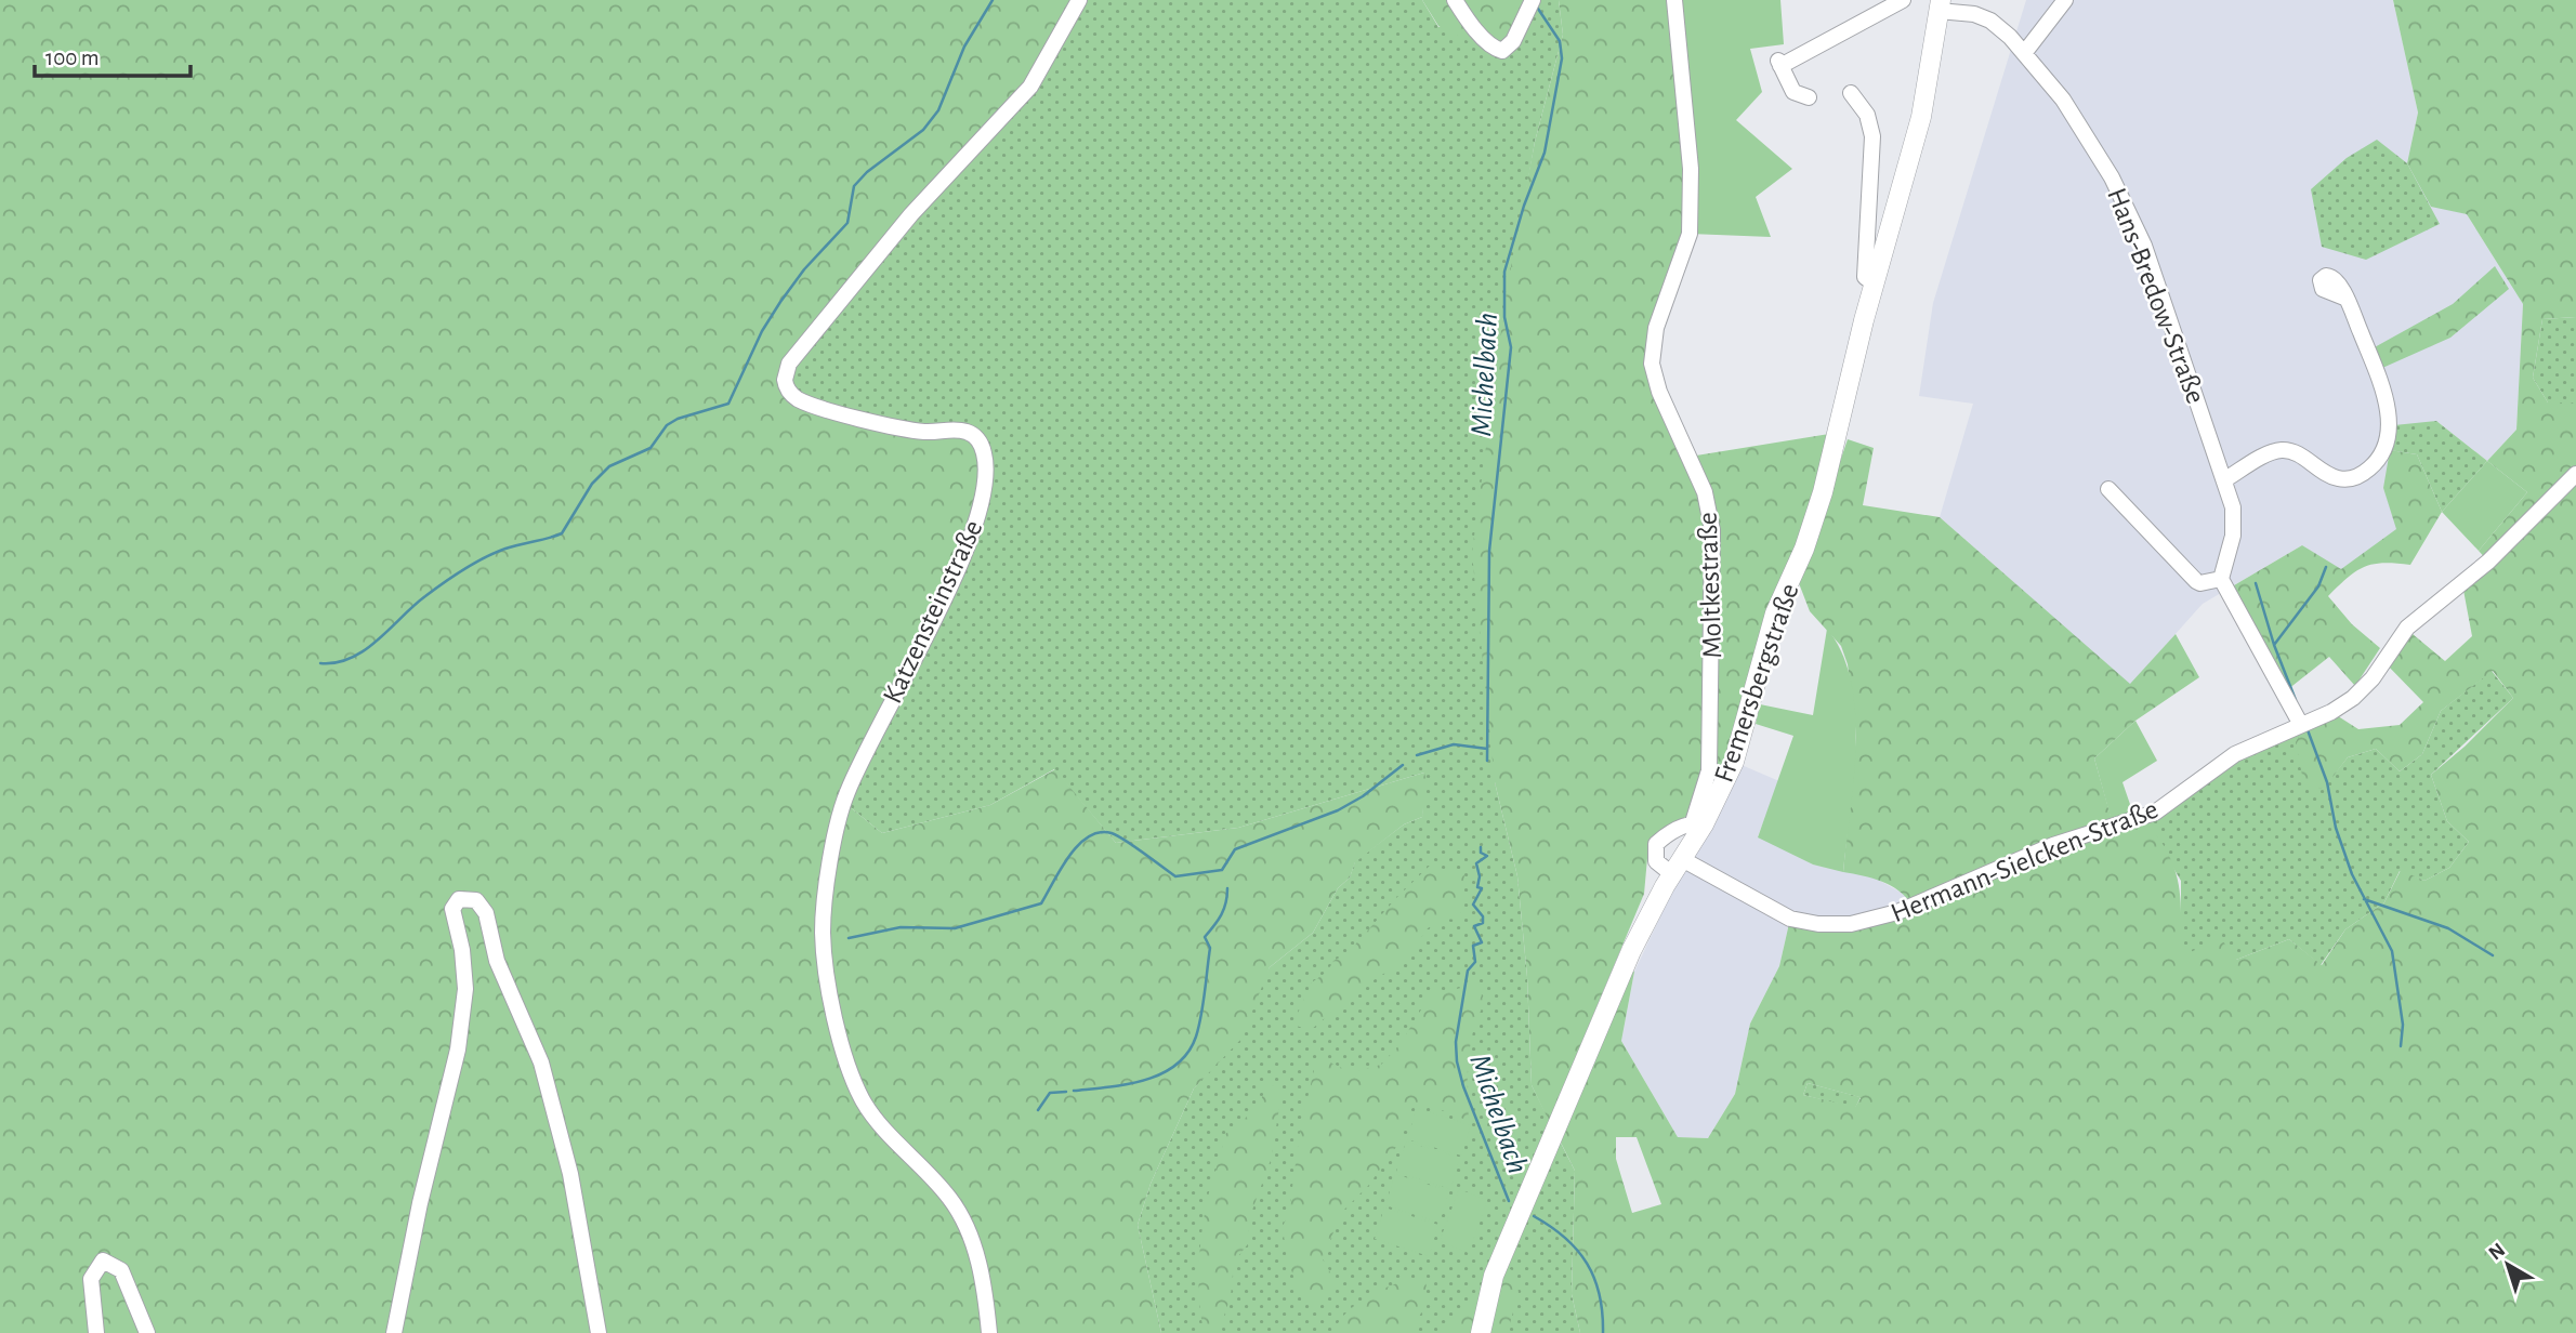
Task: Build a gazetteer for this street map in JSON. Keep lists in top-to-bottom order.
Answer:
{
  "streets": {
    "main road": ["Fremersbergstraße"],
    "street": [
      "Hans-Bredow-Straße",
      "Moltkestraße",
      "Katzensteinstraße",
      "Hermann-Sielcken-Straße"
    ]
  },
  "crossings": [
    ["Hans-Bredow-Straße", "Fremersbergstraße"],
    ["Moltkestraße", "Fremersbergstraße"],
    ["Fremersbergstraße", "Hermann-Sielcken-Straße"]
  ],
  "water": ["Michelbach"],
  "scale_bar": "100 m",
  "north": "top left"
}
